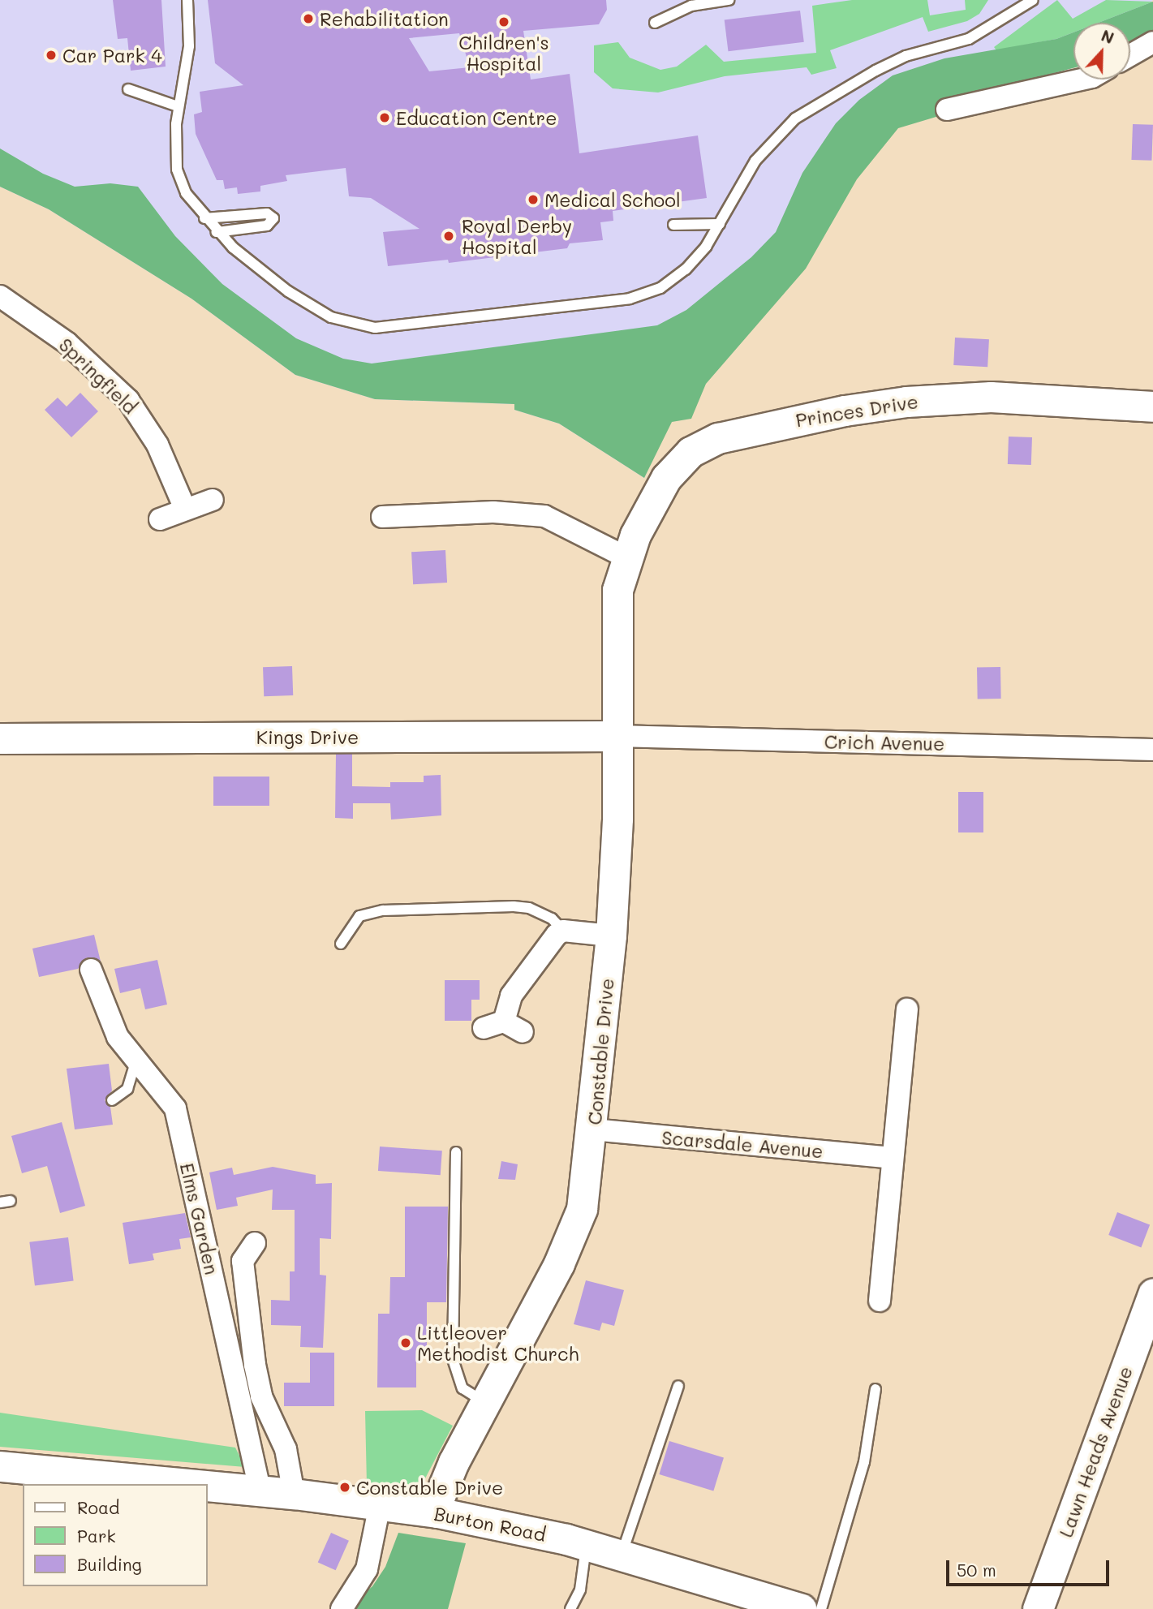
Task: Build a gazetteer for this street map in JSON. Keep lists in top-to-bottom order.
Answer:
{
  "streets": {
    "street": [
      "Springfield",
      "Princes Drive",
      "Kings Drive",
      "Crich Avenue",
      "Constable Drive",
      "Scarsdale Avenue",
      "Elms Garden",
      "Lawn Heads Avenue",
      "Burton Road"
    ]
  },
  "crossings": [
    ["Princes Drive", "Constable Drive"],
    ["Kings Drive", "Crich Avenue"],
    ["Kings Drive", "Constable Drive"],
    ["Crich Avenue", "Constable Drive"],
    ["Constable Drive", "Scarsdale Avenue"],
    ["Constable Drive", "Burton Road"],
    ["Elms Garden", "Burton Road"]
  ],
  "places": [
    "Rehabilitation",
    "Children's Hospital",
    "Car Park 4",
    "Education Centre",
    "Medical School",
    "Royal Derby Hospital",
    "Littleover Methodist Church",
    "Constable Drive"
  ],
  "legend": ["Road", "Park", "Building"],
  "scale_bar": "50 m",
  "north": "top"
}
